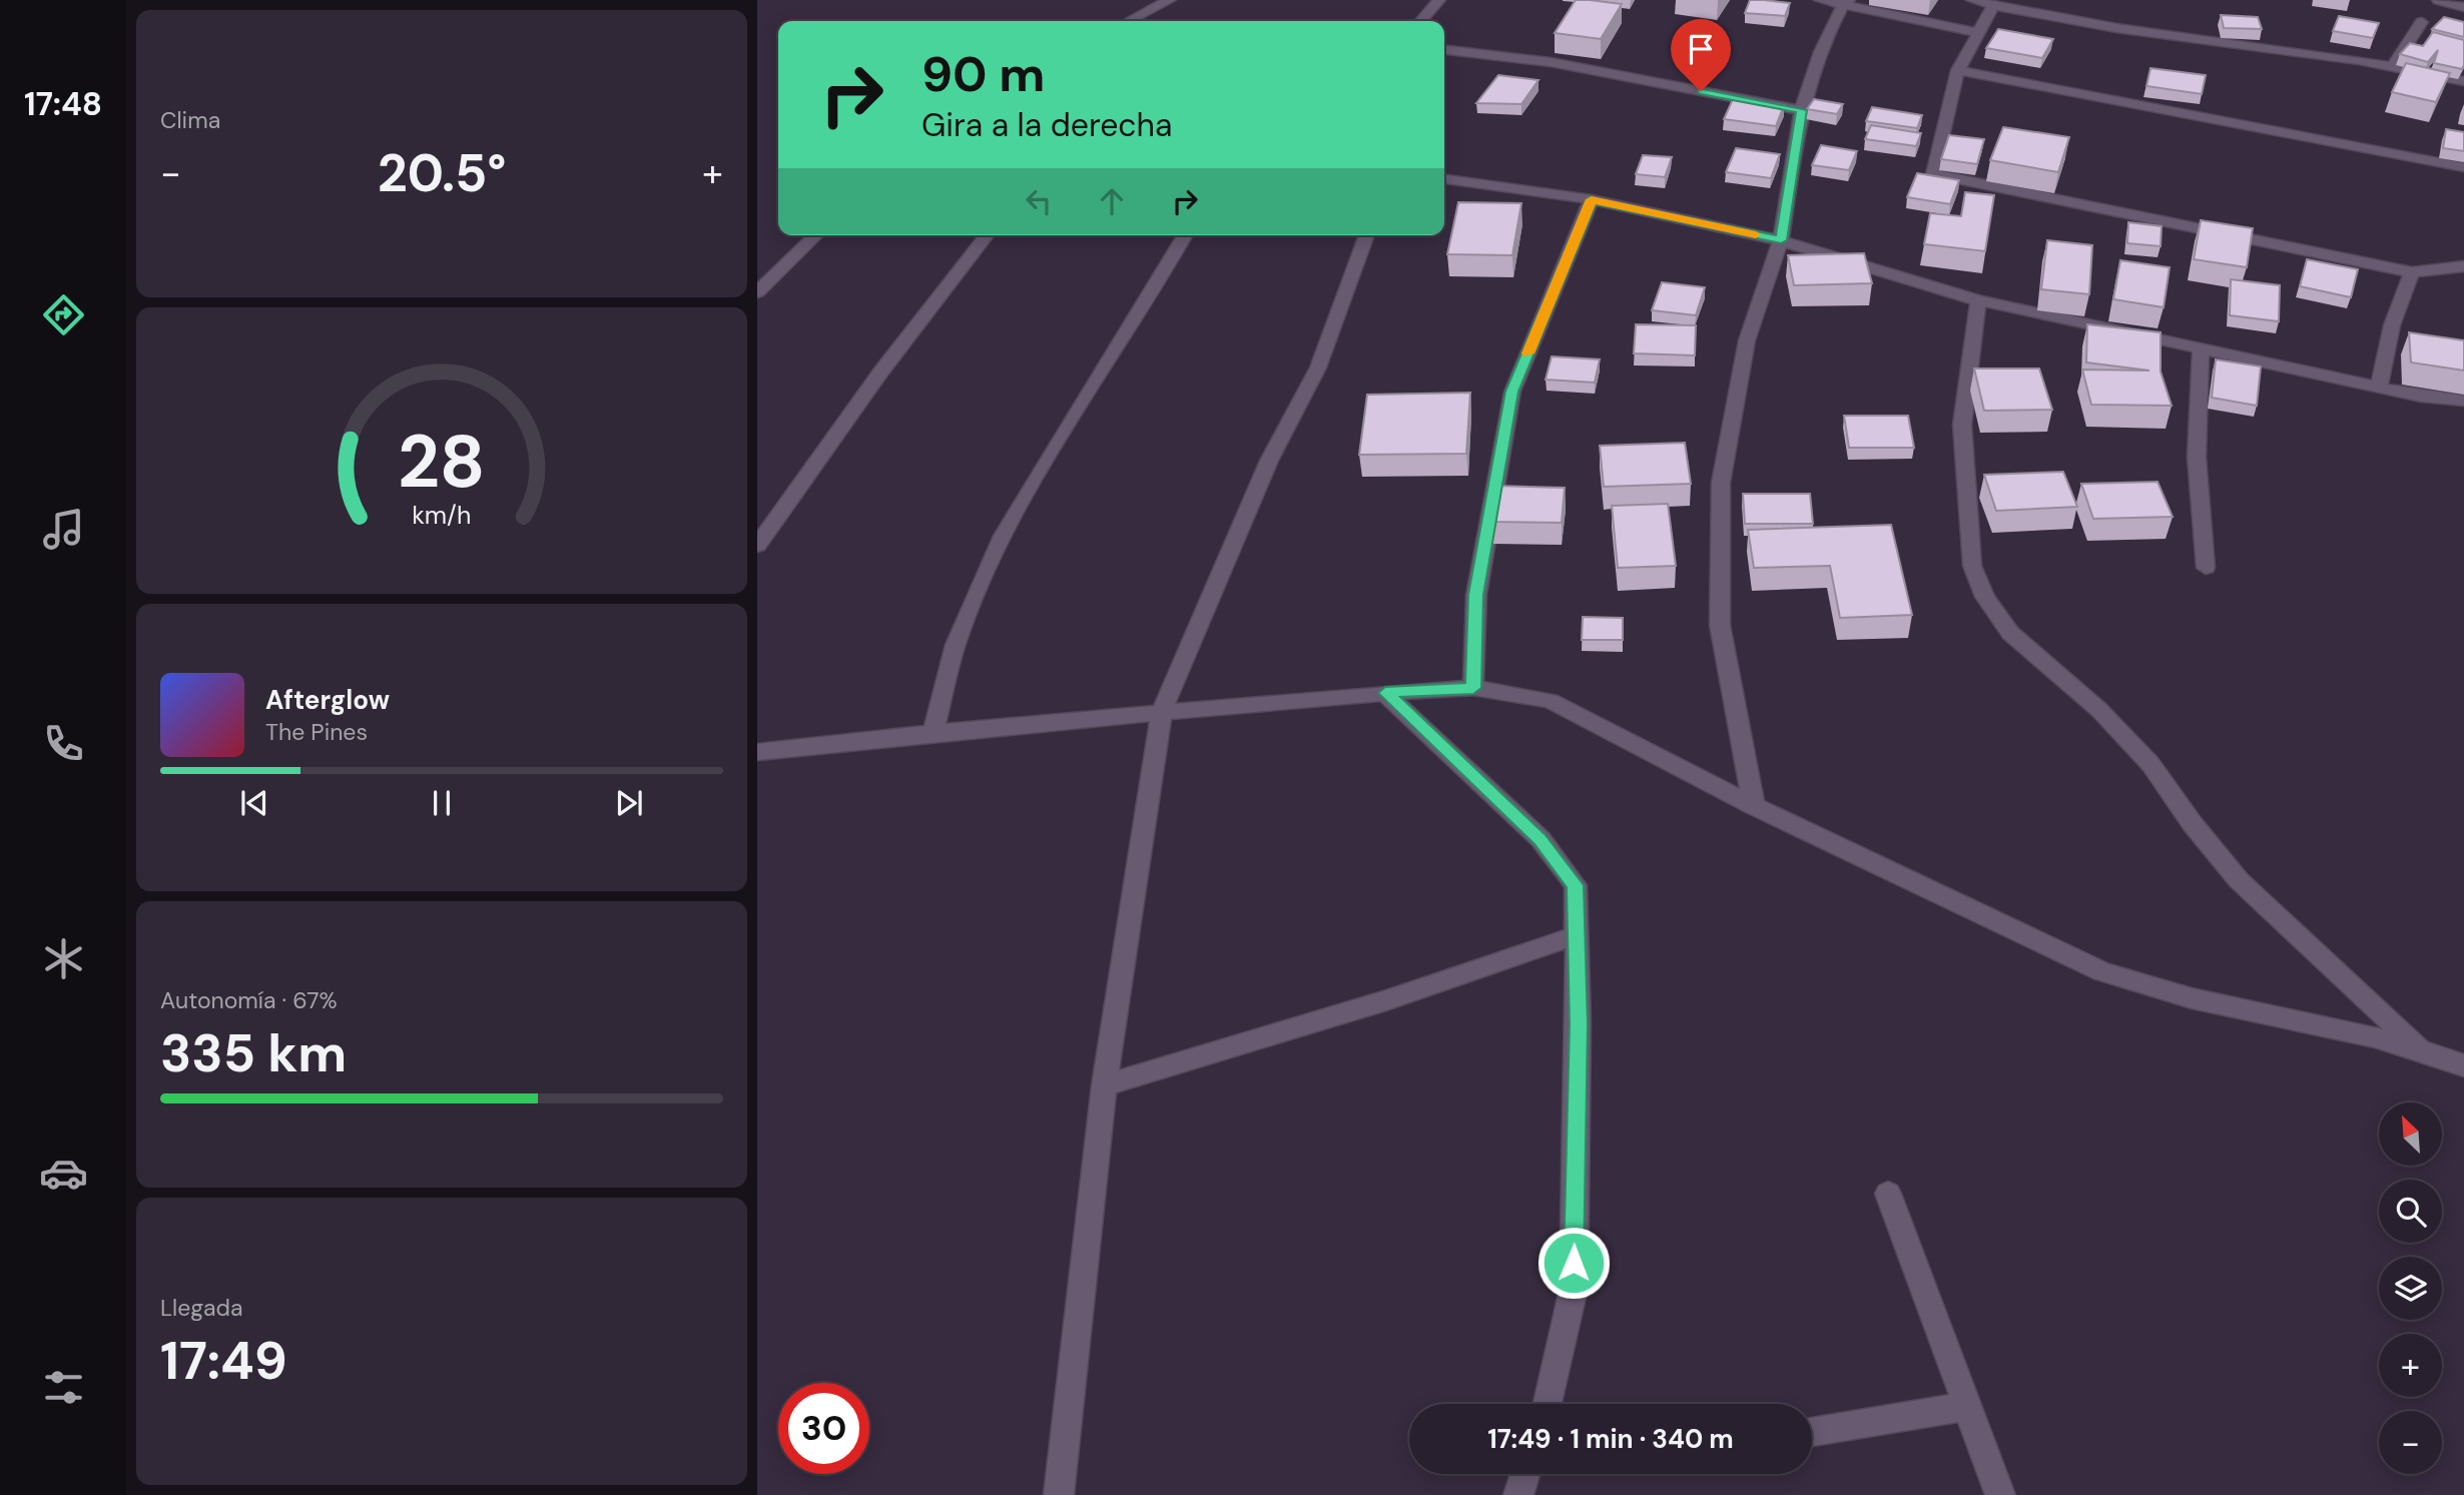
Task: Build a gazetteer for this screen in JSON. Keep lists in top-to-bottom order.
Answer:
{
  "north": "top left",
  "page": {
    "tabs": "17:48",
    "tile": [
      "Clima",
      ["Autonomía · 67%", "335 km"],
      ["Llegada", "17:49"]
    ],
    "turn": ["90 m", "Gira a la derecha"],
    "heat": ["−", "20.5°", "+"],
    "song": ["Afterglow", "The Pines"],
    "map_buttons": ["+", "−"],
    "limit": "30",
    "trip": "17:49 · 1 min · 340 m",
    "gauge": ["28", "km/h"]
  }
}
